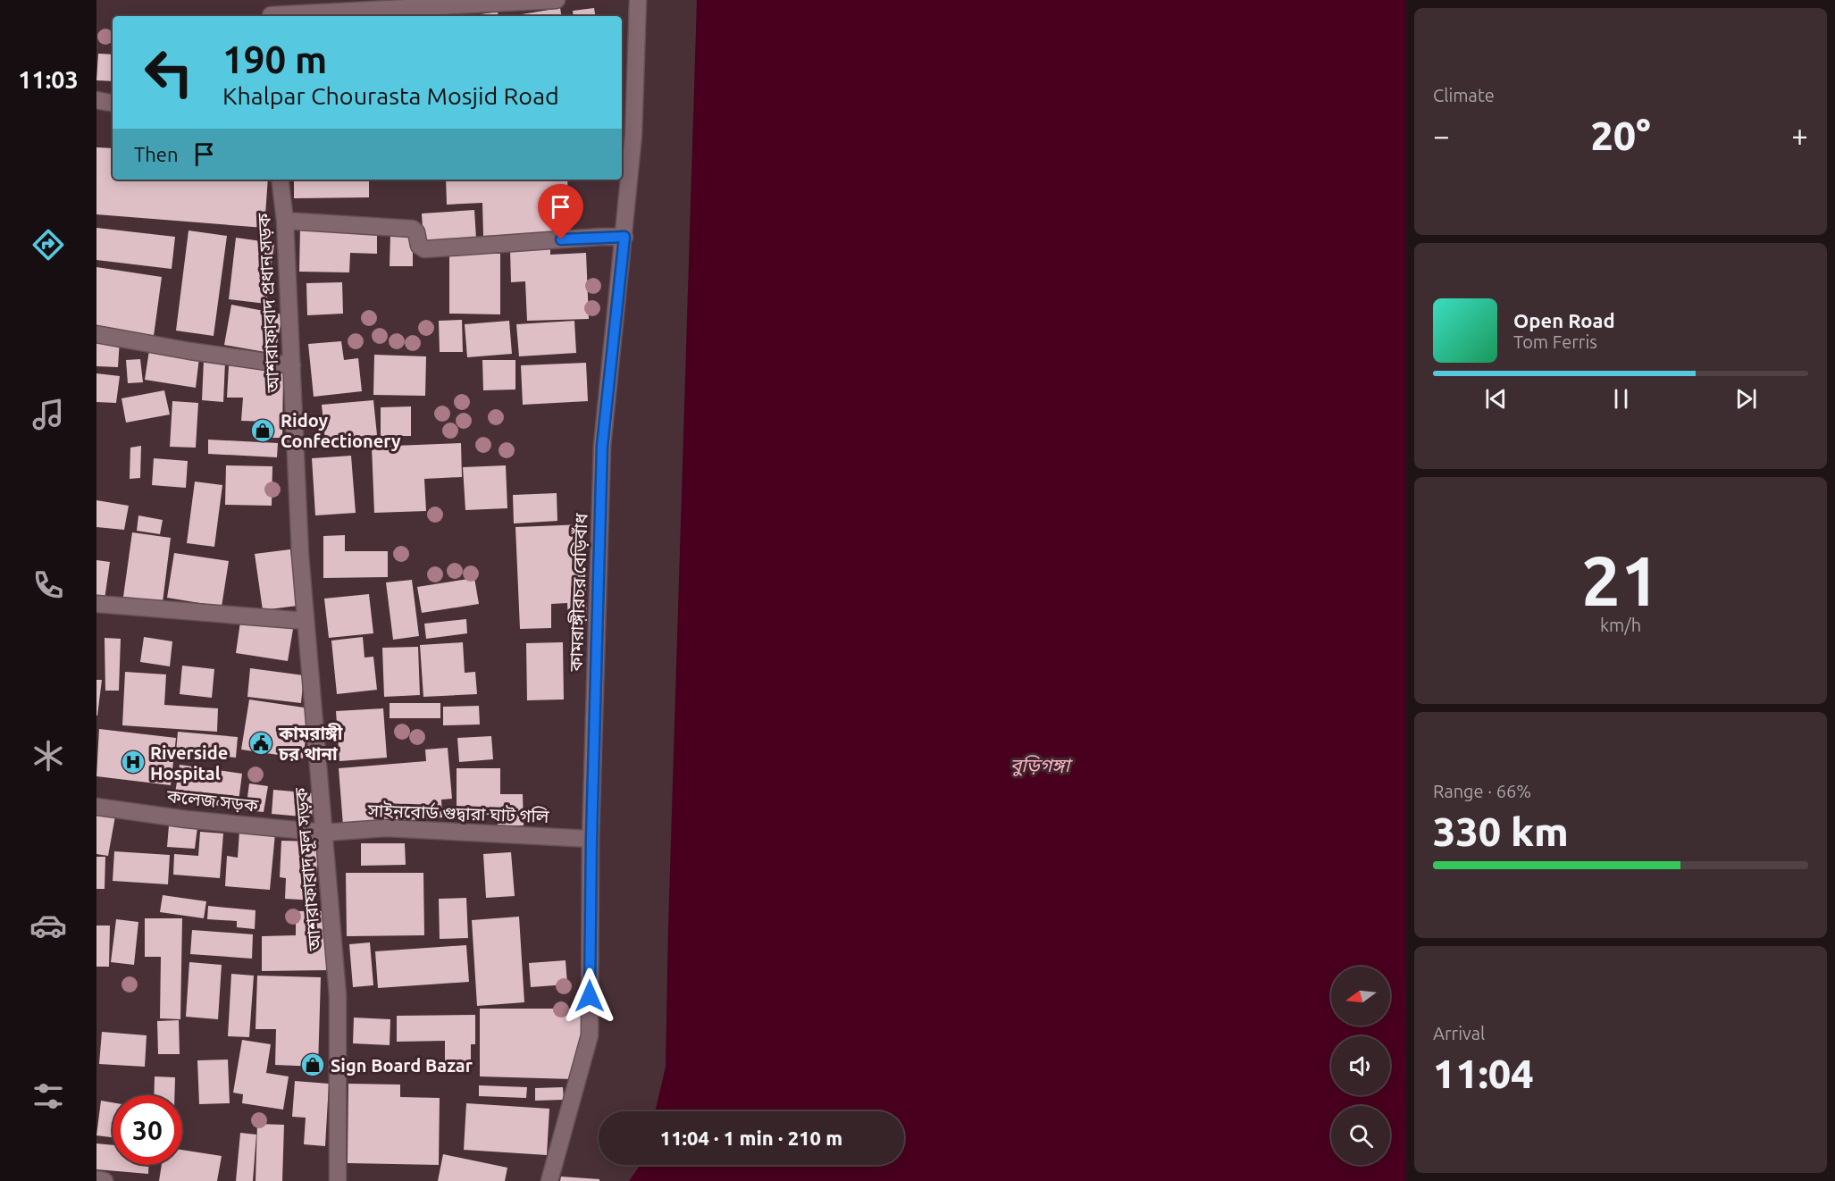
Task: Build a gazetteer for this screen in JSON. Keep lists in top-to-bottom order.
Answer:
{
  "streets": {
    "street": [
      "আশরাফাবাদ প্রধান সড়ক",
      "কামরাঙ্গীরচর বেড়িবাঁধ",
      "কলেজ সড়ক",
      "সাইনবোর্ড গুদ্বারা ঘাট গলি",
      "আশরাফাবাদ মূল সড়ক"
    ]
  },
  "crossings": [
    ["আশরাফাবাদ প্রধান সড়ক", "আশরাফাবাদ মূল সড়ক"],
    ["কামরাঙ্গীরচর বেড়িবাঁধ", "সাইনবোর্ড গুদ্বারা ঘাট গলি"],
    ["কলেজ সড়ক", "সাইনবোর্ড গুদ্বারা ঘাট গলি"],
    ["কলেজ সড়ক", "আশরাফাবাদ মূল সড়ক"],
    ["সাইনবোর্ড গুদ্বারা ঘাট গলি", "আশরাফাবাদ মূল সড়ক"]
  ],
  "water": ["বুড়িগঙ্গা"],
  "places": {
    "shop": ["Ridoy Confectionery", "Sign Board Bazar"],
    "public building": ["কামরাঙ্গী চর থানা"],
    "hospital": ["Riverside Hospital"]
  },
  "north": "left",
  "page": {
    "tabs": "11:03",
    "tile": [
      "Climate",
      ["21", "km/h"],
      ["Range · 66%", "330 km"],
      ["Arrival", "11:04"]
    ],
    "turn": ["190 m", "Khalpar Chourasta Mosjid Road"],
    "heat": ["−", "20°", "+"],
    "then": "Then",
    "song": ["Open Road", "Tom Ferris"],
    "limit": "30",
    "trip": "11:04 · 1 min · 210 m"
  }
}
